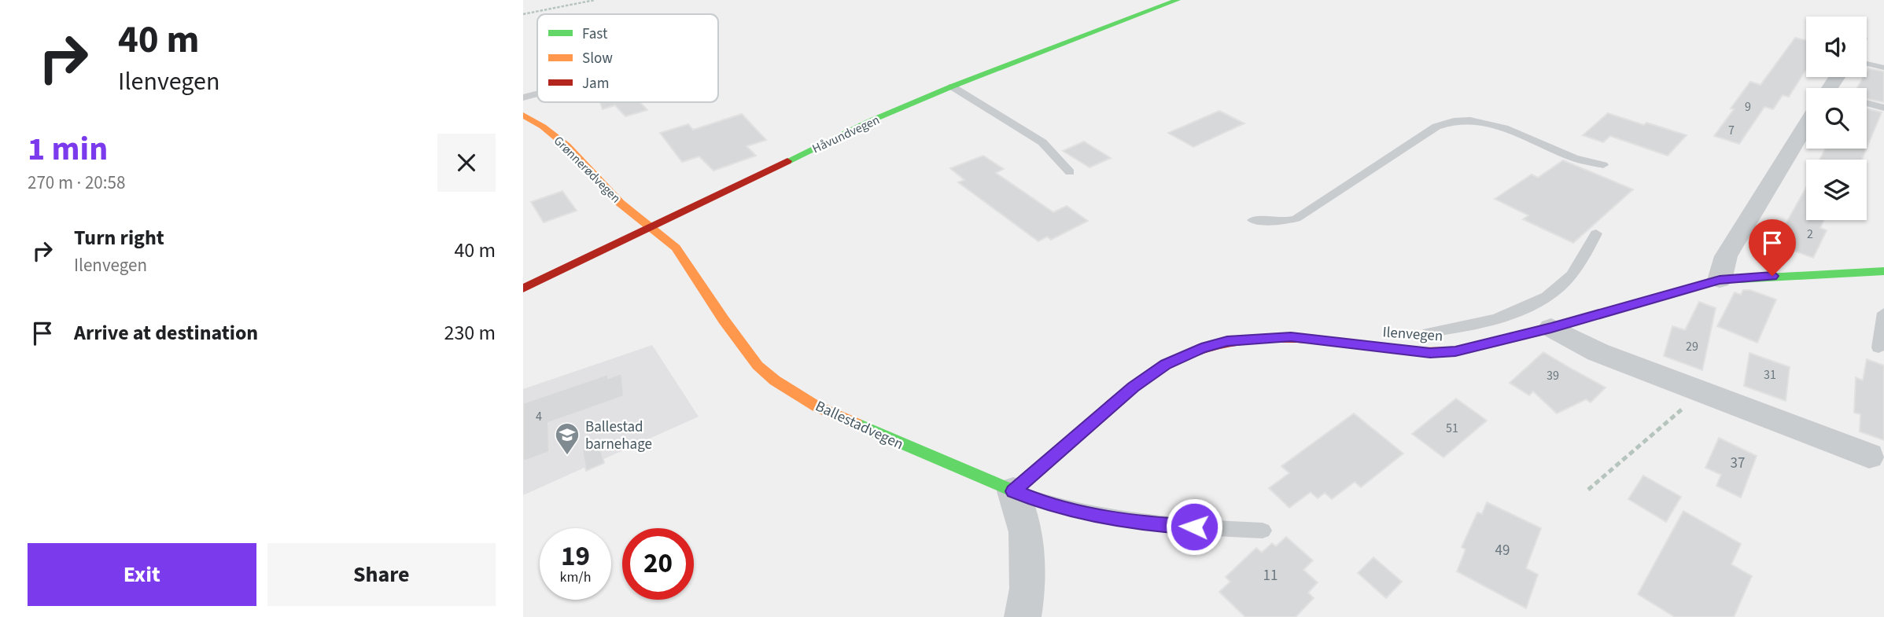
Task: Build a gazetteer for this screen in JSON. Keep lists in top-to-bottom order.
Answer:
{
  "streets": {
    "street": [
      "Håvundvegen",
      "Grønnerødvegen",
      "Ilenvegen",
      "Ballestadvegen"
    ]
  },
  "crossings": [
    ["Håvundvegen", "Grønnerødvegen"],
    ["Håvundvegen", "Ballestadvegen"],
    ["Grønnerødvegen", "Ballestadvegen"],
    ["Ilenvegen", "Ballestadvegen"]
  ],
  "places": {
    "school or university": ["Ballestad barnehage"]
  },
  "house_numbers": [
    "9",
    "7",
    "2",
    "29",
    "31",
    "39",
    "4",
    "51",
    "37",
    "49",
    "11"
  ],
  "legend": ["Fast", "Slow", "Jam"],
  "page": {
    "turn": ["40 m", "Ilenvegen"],
    "heading": ["1 min", "270 m · 20:58"],
    "list": [
      {
        "name": "Turn right",
        "note": "Ilenvegen",
        "value": "40 m"
      },
      {
        "name": "Arrive at destination",
        "value": "230 m"
      }
    ],
    "speed": "19 km/h",
    "limit": "20",
    "buttons": ["Exit", "Share"]
  }
}
